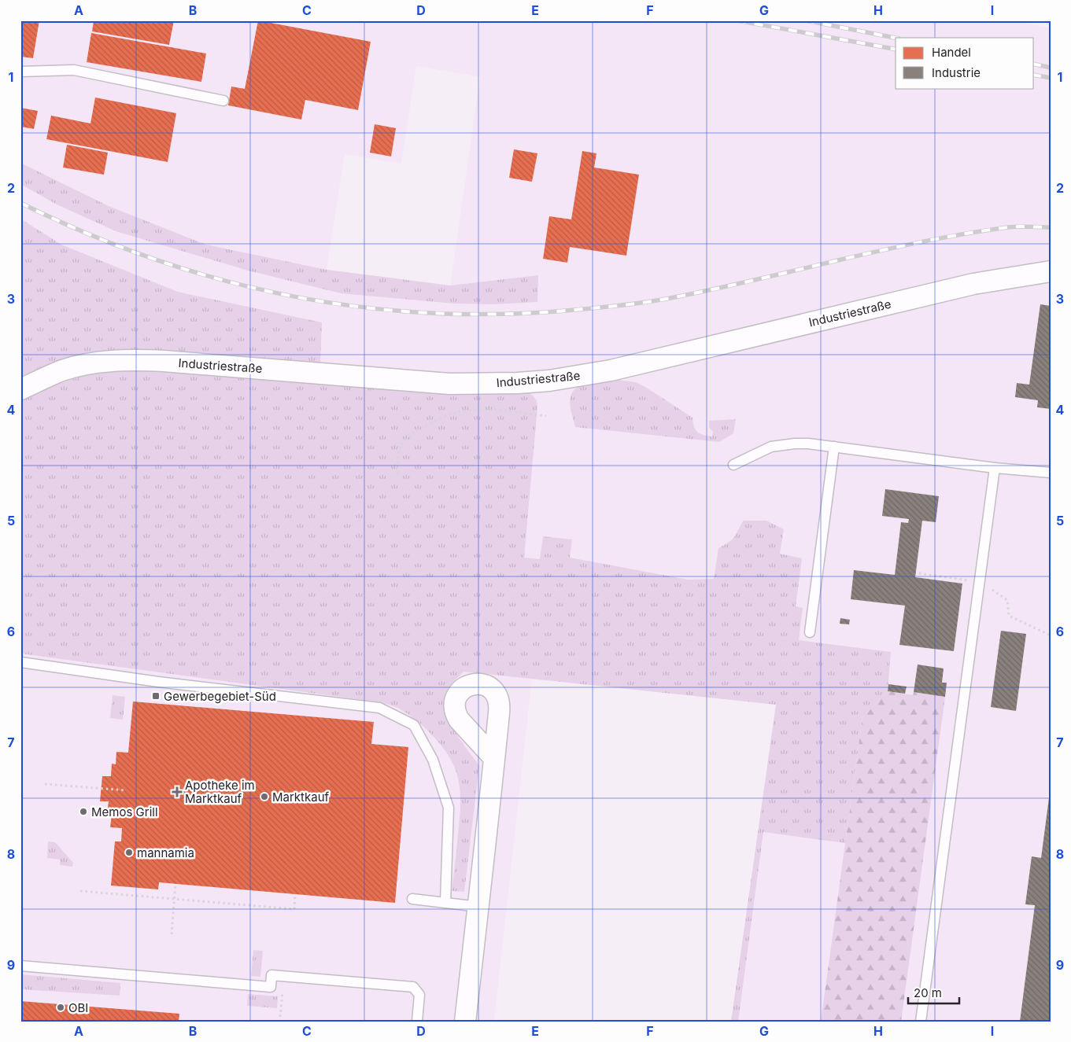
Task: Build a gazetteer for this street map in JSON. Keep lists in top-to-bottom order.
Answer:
{
  "streets": {
    "street": ["Industriestraße"]
  },
  "places": {
    "transit": ["Gewerbegebiet-Süd"],
    "health": ["Apotheke im Marktkauf"],
    "other": [
      "Marktkauf",
      "Memos Grill",
      "mannamia",
      "OBI"
    ]
  },
  "legend": ["Handel", "Industrie"],
  "scale_bar": "20 m",
  "grid": {
    "columns": [
      "A",
      "B",
      "C",
      "D",
      "E",
      "F",
      "G",
      "H",
      "I"
    ],
    "rows": [
      "1",
      "2",
      "3",
      "4",
      "5",
      "6",
      "7",
      "8",
      "9"
    ]
  }
}
